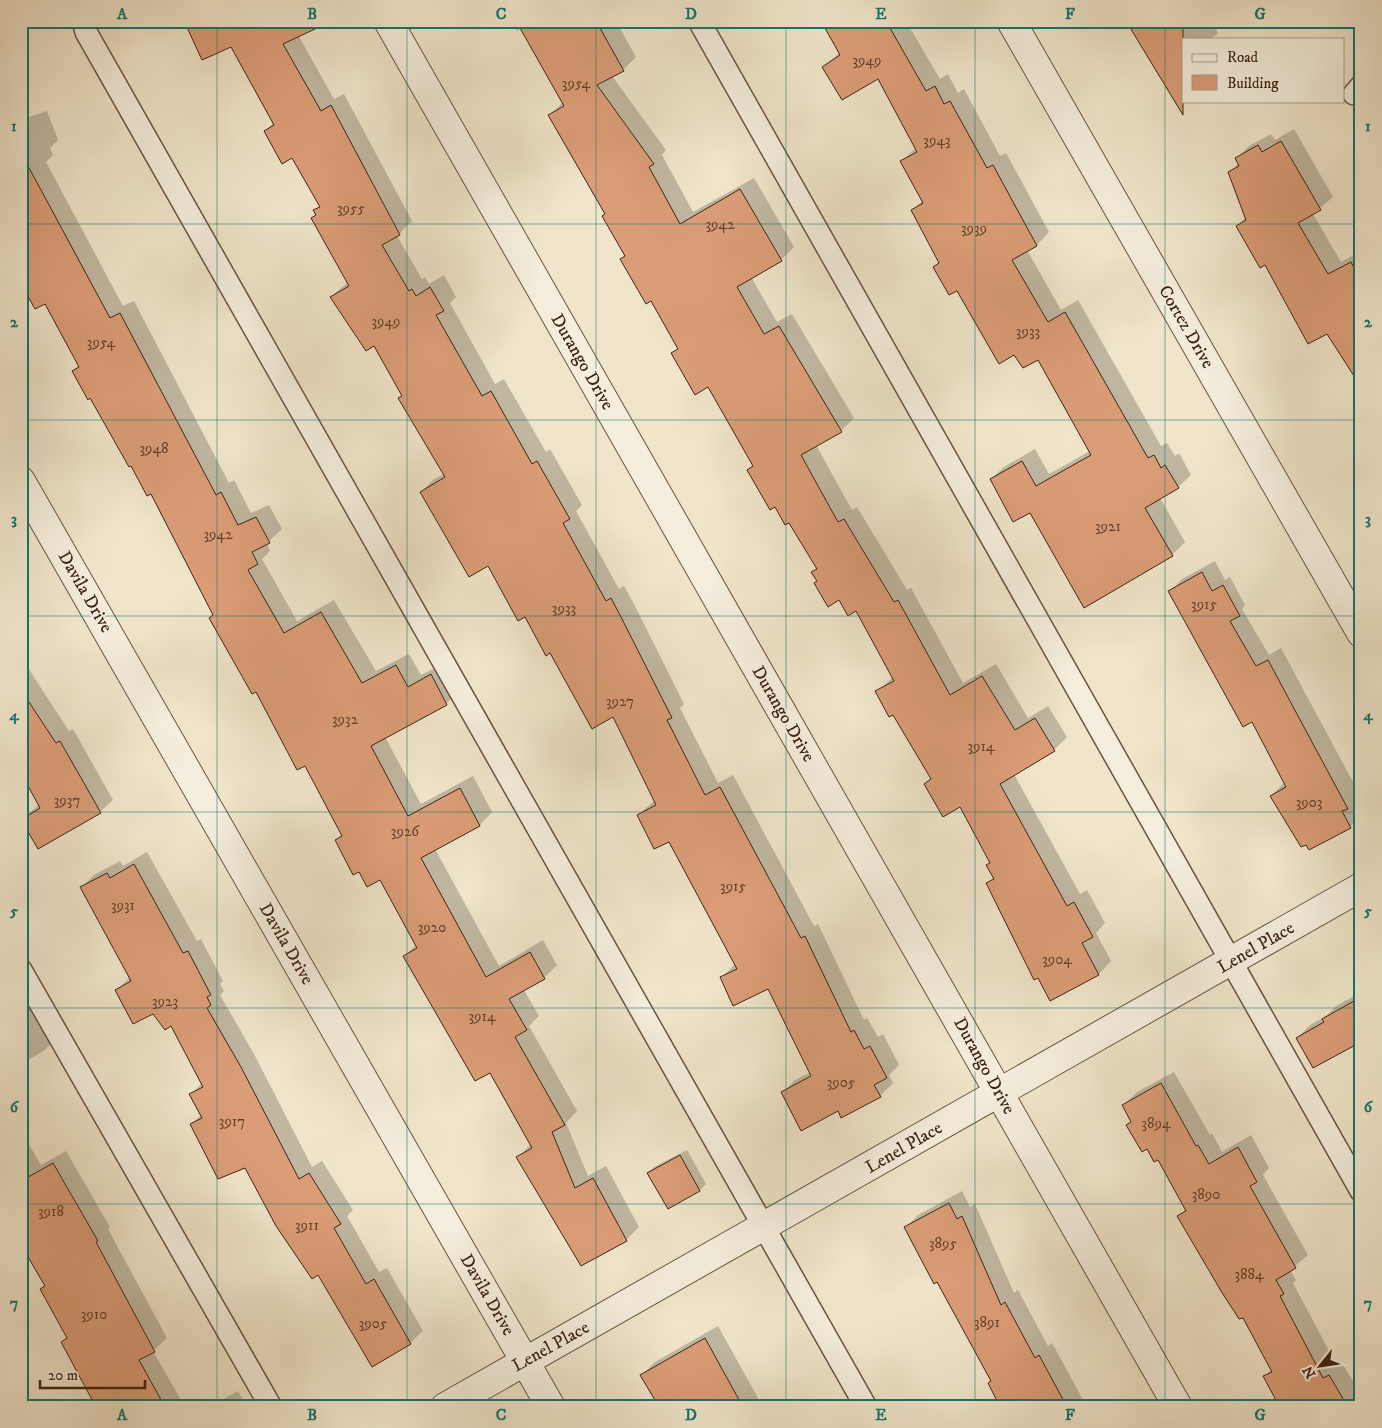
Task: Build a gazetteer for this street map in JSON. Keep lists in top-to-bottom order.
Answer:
{
  "streets": {
    "street": [
      "Cortez Drive",
      "Durango Drive",
      "Davila Drive",
      "Lenel Place"
    ]
  },
  "crossings": [
    ["Durango Drive", "Lenel Place"],
    ["Davila Drive", "Lenel Place"]
  ],
  "house_numbers": [
    "3949",
    "3954",
    "3943",
    "3955",
    "3942",
    "3939",
    "3949",
    "3933",
    "3954",
    "3948",
    "3921",
    "3942",
    "3915",
    "3933",
    "3927",
    "3932",
    "3914",
    "3937",
    "3903",
    "3926",
    "3915",
    "3931",
    "3920",
    "3904",
    "3923",
    "3914",
    "3905",
    "3917",
    "3894",
    "3890",
    "3918",
    "3911",
    "3895",
    "3884",
    "3910",
    "3891",
    "3905"
  ],
  "legend": ["Road", "Building"],
  "scale_bar": "20 m",
  "north": "bottom left",
  "grid": {
    "columns": [
      "A",
      "B",
      "C",
      "D",
      "E",
      "F",
      "G"
    ],
    "rows": [
      "1",
      "2",
      "3",
      "4",
      "5",
      "6",
      "7"
    ]
  }
}
